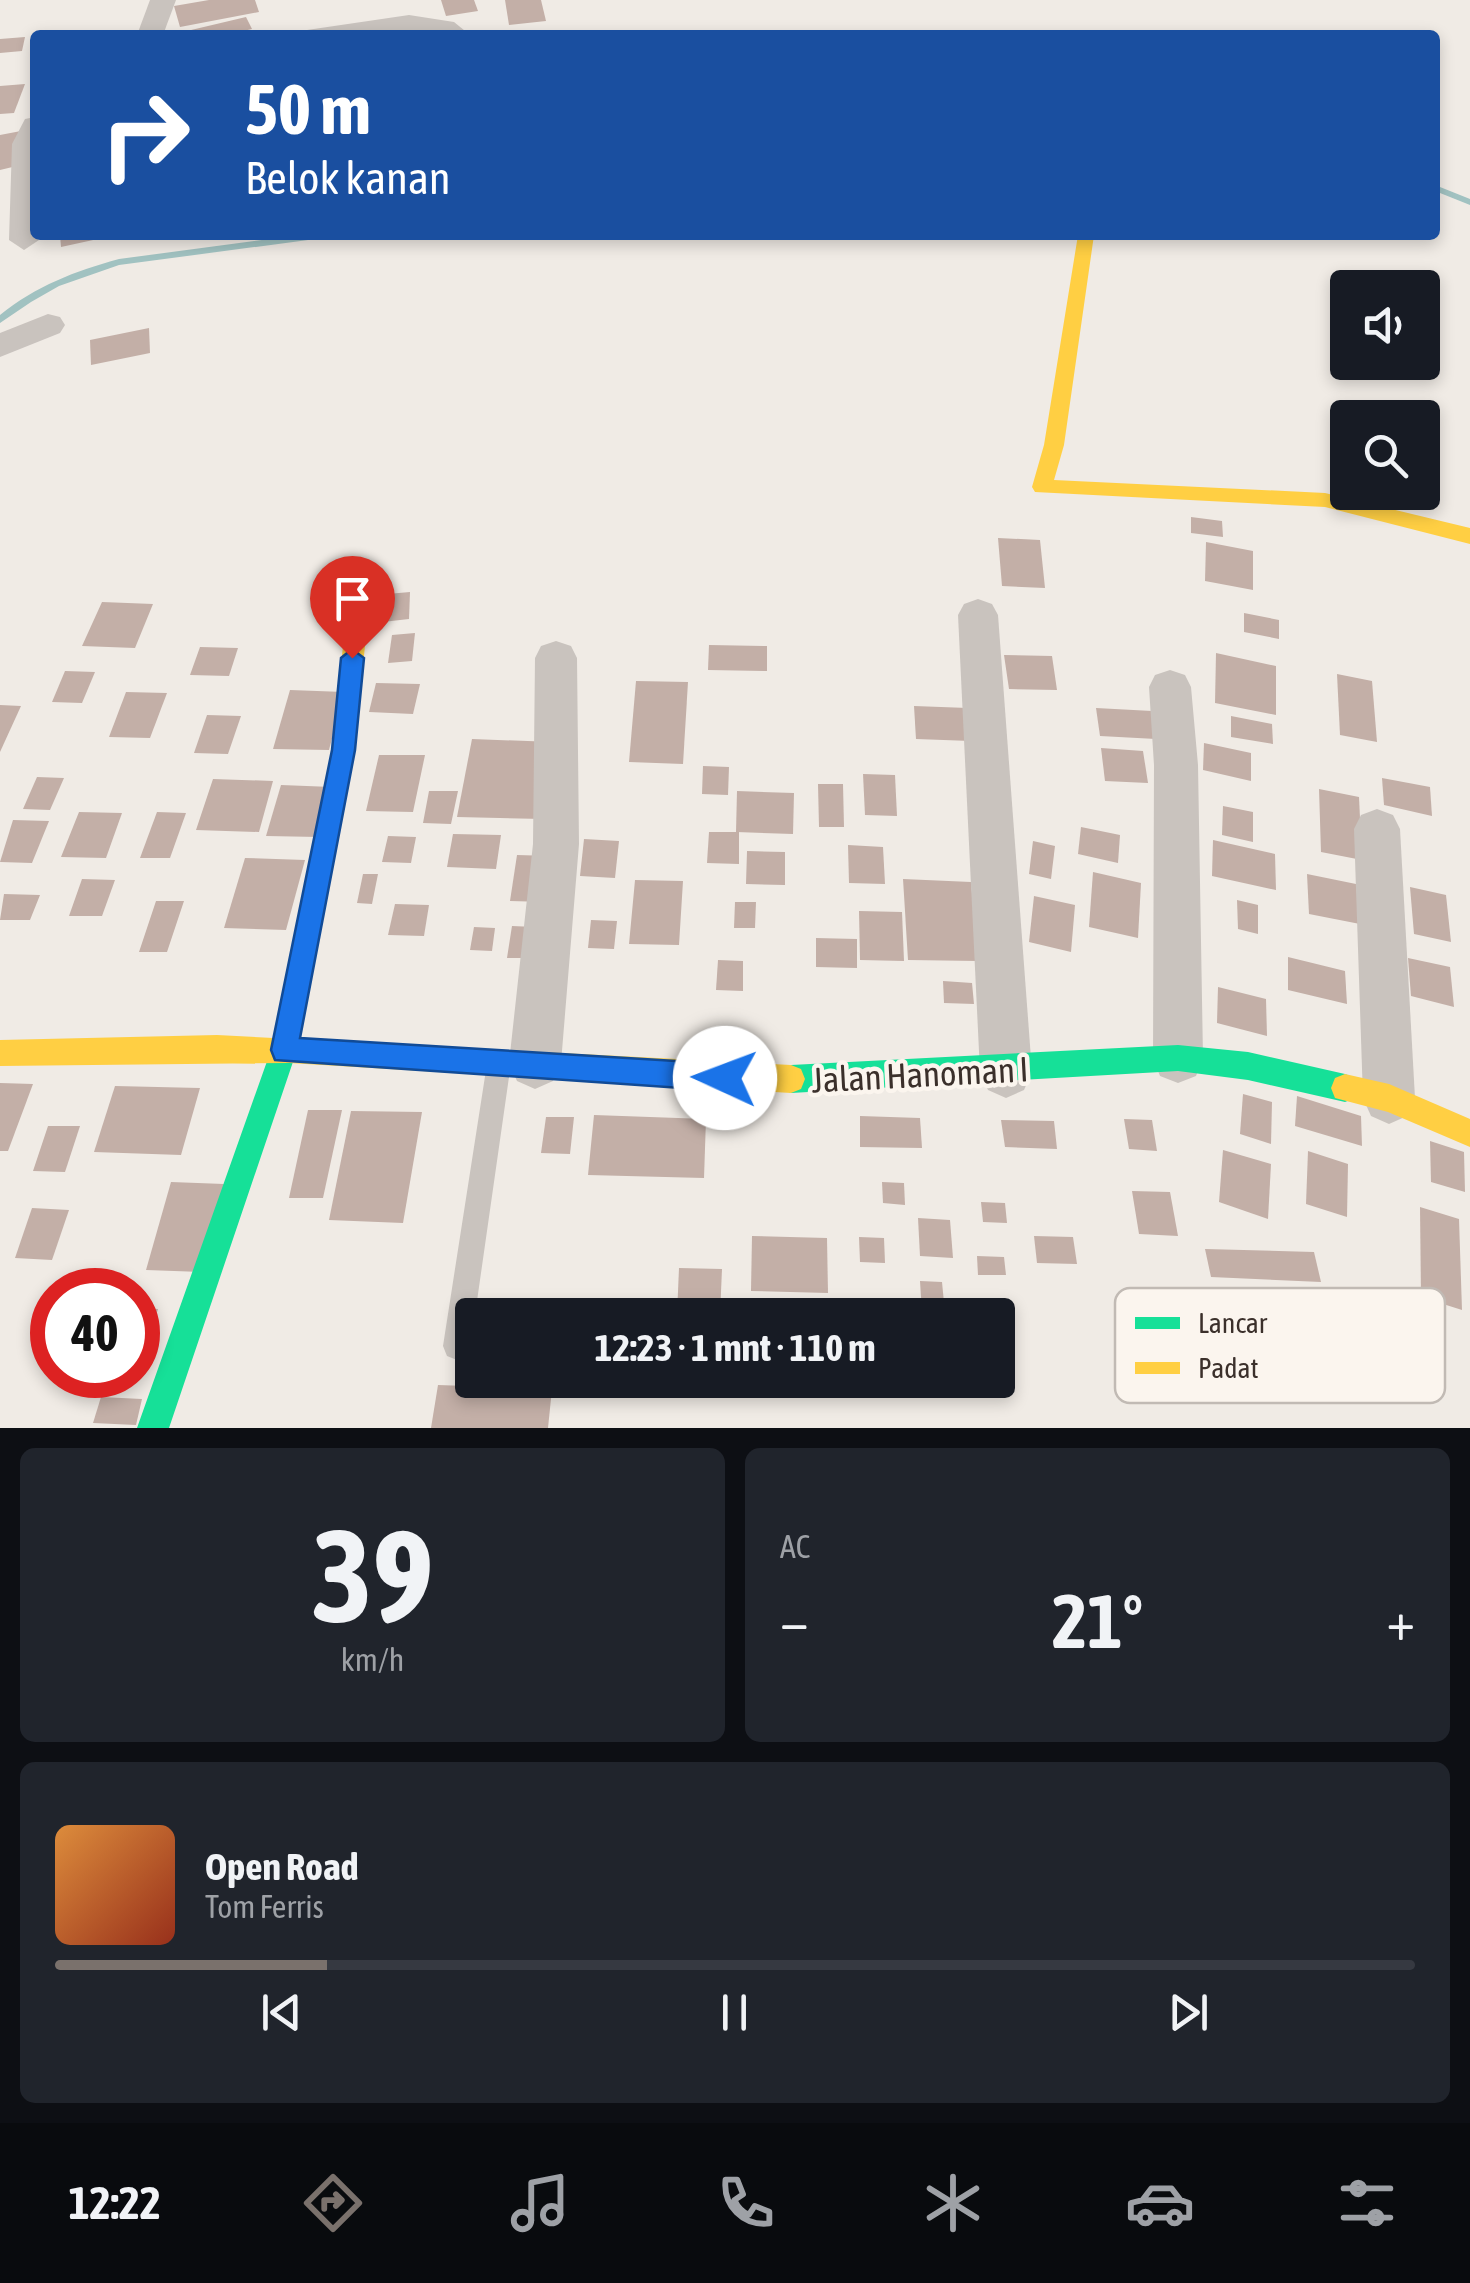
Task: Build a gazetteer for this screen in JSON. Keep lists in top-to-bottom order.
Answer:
{
  "streets": {
    "street": ["Jalan Hanoman I"]
  },
  "legend": ["Lancar", "Padat"],
  "page": {
    "turn": ["50 m", "Belok kanan"],
    "limit": "40",
    "trip": "12:23 · 1 mnt · 110 m",
    "tile": [
      ["39", "km/h"],
      "AC"
    ],
    "heat": ["−", "21°", "+"],
    "song": ["Open Road", "Tom Ferris"],
    "tabs": "12:22"
  }
}
